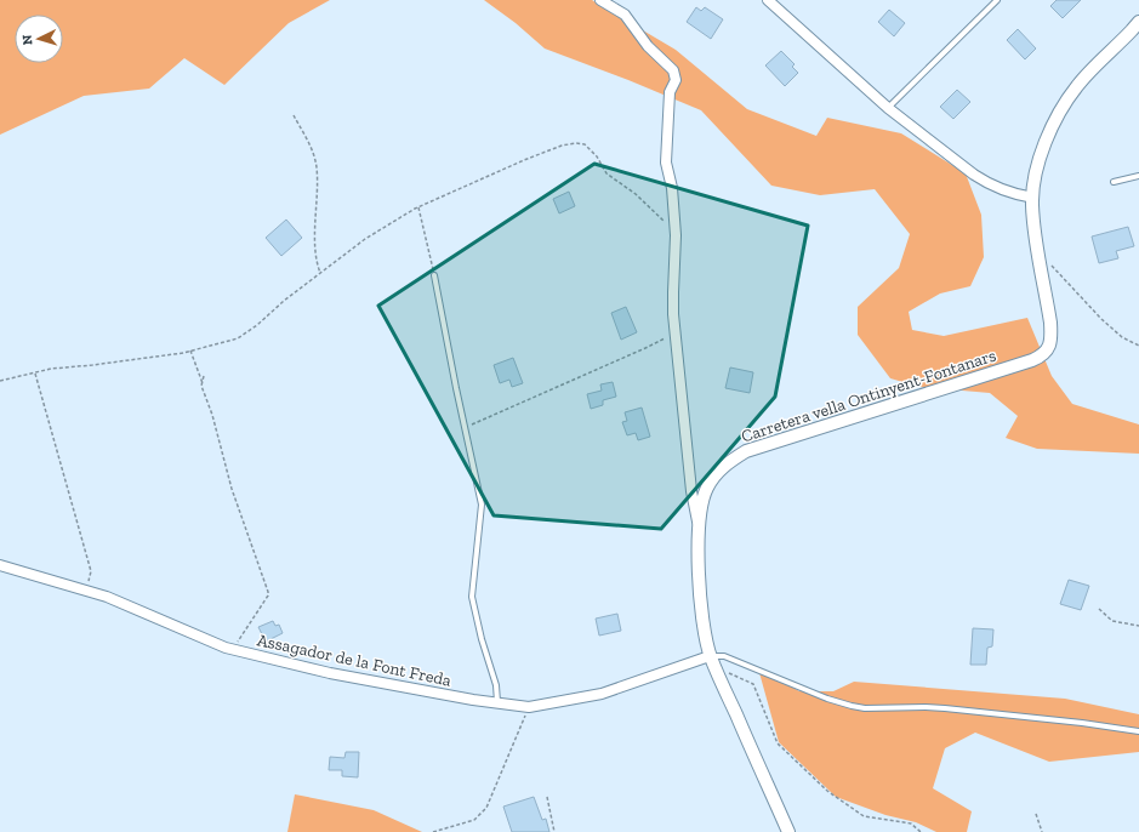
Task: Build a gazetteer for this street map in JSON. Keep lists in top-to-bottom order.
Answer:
{
  "streets": {
    "street": ["Carretera vella Ontinyent-Fontanars", "Assagador de la Font Freda"]
  },
  "crossings": [
    ["Carretera vella Ontinyent-Fontanars", "Assagador de la Font Freda"]
  ],
  "north": "left"
}
